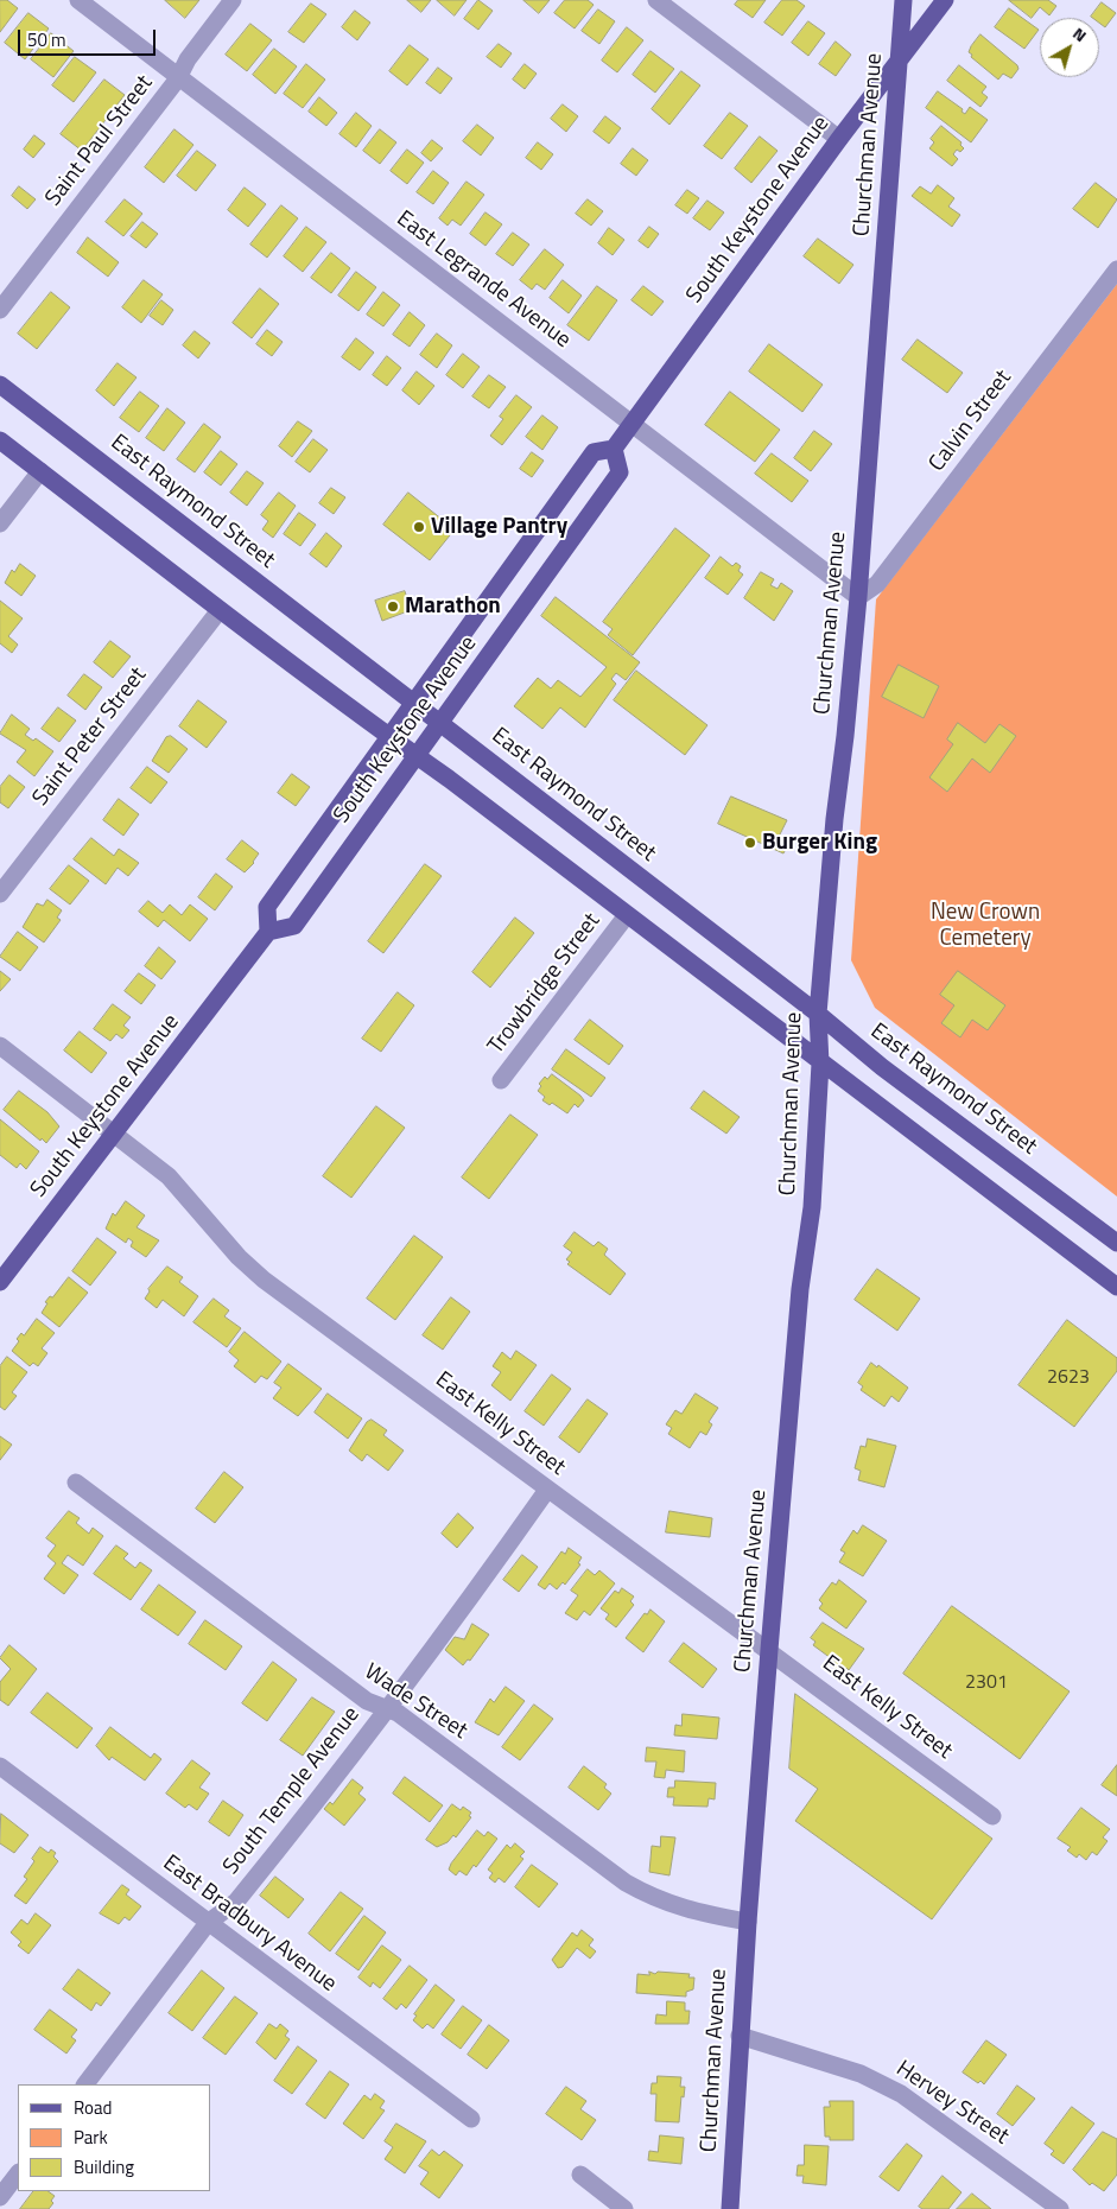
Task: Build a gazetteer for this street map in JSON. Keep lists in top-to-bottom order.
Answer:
{
  "streets": {
    "main road": ["Churchman Avenue", "South Keystone Avenue", "East Raymond Street"],
    "street": [
      "Saint Paul Street",
      "East Legrande Avenue",
      "Calvin Street",
      "Saint Peter Street",
      "Trowbridge Street",
      "East Kelly Street",
      "Wade Street",
      "South Temple Avenue",
      "East Bradbury Avenue",
      "Hervey Street"
    ]
  },
  "crossings": [
    ["Saint Paul Street", "East Legrande Avenue"],
    ["Churchman Avenue", "South Keystone Avenue"],
    ["Churchman Avenue", "East Legrande Avenue"],
    ["Churchman Avenue", "Calvin Street"],
    ["Churchman Avenue", "East Raymond Street"],
    ["Churchman Avenue", "East Kelly Street"],
    ["Churchman Avenue", "Wade Street"],
    ["Churchman Avenue", "Hervey Street"],
    ["South Keystone Avenue", "East Legrande Avenue"],
    ["South Keystone Avenue", "East Raymond Street"],
    ["South Keystone Avenue", "East Kelly Street"],
    ["East Legrande Avenue", "Calvin Street"],
    ["East Kelly Street", "South Temple Avenue"],
    ["Wade Street", "South Temple Avenue"],
    ["South Temple Avenue", "East Bradbury Avenue"]
  ],
  "parks": ["New Crown Cemetery"],
  "places": ["Village Pantry", "Marathon", "Burger King"],
  "house_numbers": ["2623", "2301"],
  "legend": ["Road", "Park", "Building"],
  "scale_bar": "50 m",
  "north": "top right"
}
